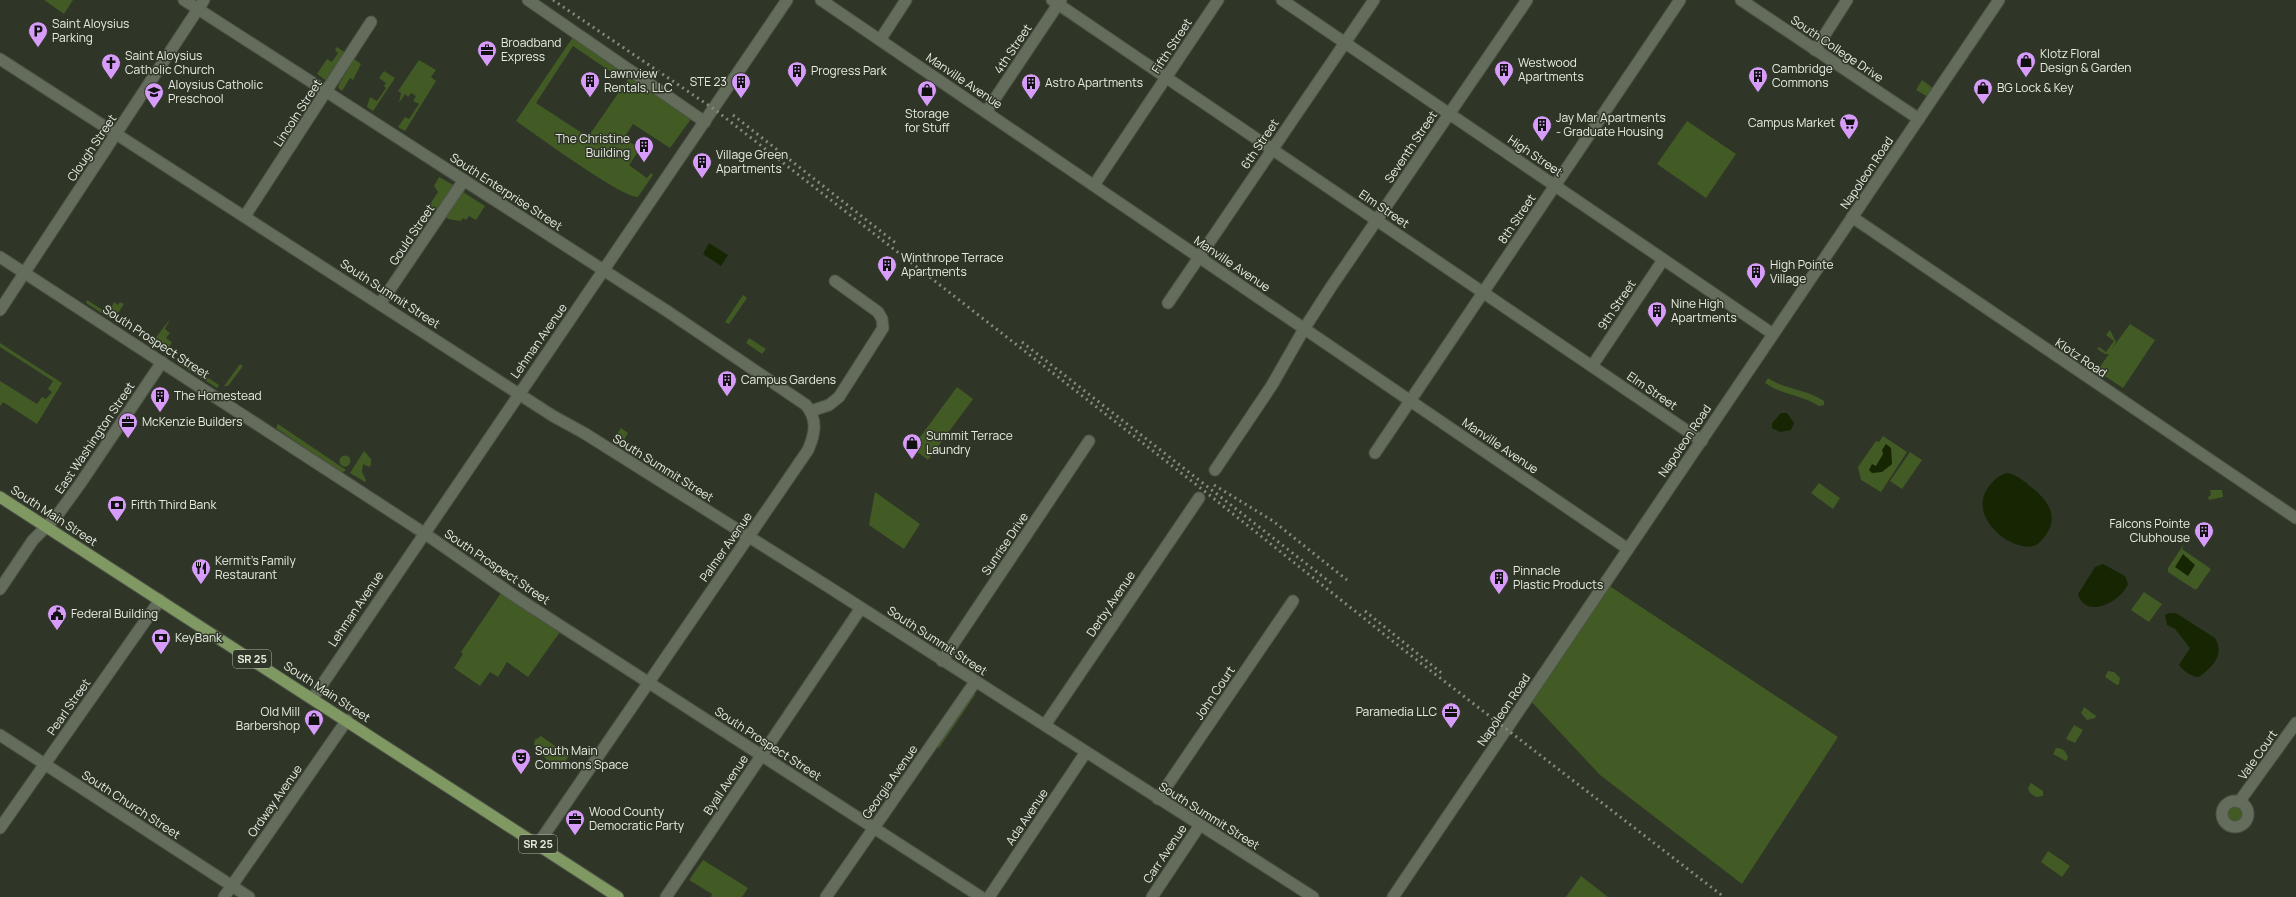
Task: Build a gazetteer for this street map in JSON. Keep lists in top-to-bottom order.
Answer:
{
  "streets": {
    "main road": ["South Main Street", "SR 25"],
    "street": [
      "Fifth Street",
      "4th Street",
      "South College Drive",
      "Manville Avenue",
      "Lincoln Street",
      "6th Street",
      "Seventh Street",
      "Clough Street",
      "High Street",
      "Napoleon Road",
      "South Enterprise Street",
      "Elm Street",
      "8th Street",
      "Gould Street",
      "South Summit Street",
      "9th Street",
      "Lehman Avenue",
      "South Prospect Street",
      "Klotz Road",
      "East Washington Street",
      "Sunrise Drive",
      "Palmer Avenue",
      "Derby Avenue",
      "John Court",
      "Pearl Street",
      "Vale Court",
      "Georgia Avenue",
      "Byall Avenue",
      "Ordway Avenue",
      "South Church Street",
      "Ada Avenue",
      "Carr Avenue"
    ]
  },
  "crossings": [
    ["Fifth Street", "Manville Avenue"],
    ["Fifth Street", "Elm Street"],
    ["4th Street", "Manville Avenue"],
    ["4th Street", "Elm Street"],
    ["South College Drive", "Napoleon Road"],
    ["Manville Avenue", "6th Street"],
    ["Manville Avenue", "Seventh Street"],
    ["Manville Avenue", "Napoleon Road"],
    ["Manville Avenue", "8th Street"],
    ["Lincoln Street", "South Enterprise Street"],
    ["Lincoln Street", "South Summit Street"],
    ["6th Street", "High Street"],
    ["6th Street", "Elm Street"],
    ["Seventh Street", "High Street"],
    ["Seventh Street", "Elm Street"],
    ["Clough Street", "South Enterprise Street"],
    ["Clough Street", "South Summit Street"],
    ["Clough Street", "South Prospect Street"],
    ["High Street", "Napoleon Road"],
    ["High Street", "8th Street"],
    ["High Street", "9th Street"],
    ["Napoleon Road", "Elm Street"],
    ["Napoleon Road", "Klotz Road"],
    ["South Enterprise Street", "Gould Street"],
    ["South Enterprise Street", "Lehman Avenue"],
    ["South Enterprise Street", "Palmer Avenue"],
    ["Elm Street", "8th Street"],
    ["Elm Street", "9th Street"],
    ["Gould Street", "South Summit Street"],
    ["South Summit Street", "Lehman Avenue"],
    ["South Summit Street", "Sunrise Drive"],
    ["South Summit Street", "Palmer Avenue"],
    ["South Summit Street", "Derby Avenue"],
    ["South Summit Street", "John Court"],
    ["South Summit Street", "Georgia Avenue"],
    ["South Summit Street", "Byall Avenue"],
    ["South Summit Street", "Ada Avenue"],
    ["South Summit Street", "Carr Avenue"],
    ["Lehman Avenue", "South Prospect Street"],
    ["Lehman Avenue", "South Main Street"],
    ["South Prospect Street", "East Washington Street"],
    ["South Prospect Street", "Palmer Avenue"],
    ["South Prospect Street", "Georgia Avenue"],
    ["South Prospect Street", "Byall Avenue"],
    ["East Washington Street", "South Main Street"],
    ["South Main Street", "Palmer Avenue"],
    ["South Main Street", "Pearl Street"],
    ["South Main Street", "Ordway Avenue"],
    ["Pearl Street", "South Church Street"],
    ["Ordway Avenue", "South Church Street"]
  ],
  "places": {
    "parking": ["Saint Aloysius Parking"],
    "office": [
      "Broadband Express",
      "McKenzie Builders",
      "Paramedia LLC",
      "Wood County Democratic Party"
    ],
    "shop": [
      "Klotz Floral Design & Garden",
      "BG Lock & Key",
      "Storage for Stuff",
      "Summit Terrace Laundry",
      "Old Mill Barbershop"
    ],
    "church": ["Saint Aloysius Catholic Church"],
    "building": [
      "Westwood Apartments",
      "Progress Park",
      "Cambridge Commons",
      "Lawnview Rentals, LLC",
      "STE 23",
      "Astro Apartments",
      "Jay Mar Apartments - Graduate Housing",
      "The Christine Building",
      "Village Green Apartments",
      "Winthrope Terrace Apartments",
      "High Pointe Village",
      "Nine High Apartments",
      "Campus Gardens",
      "The Homestead",
      "Falcons Pointe Clubhouse",
      "Pinnacle Plastic Products"
    ],
    "school or university": ["Aloysius Catholic Preschool"],
    "supermarket": ["Campus Market"],
    "bank": ["Fifth Third Bank", "KeyBank"],
    "restaurant": ["Kermit's Family Restaurant"],
    "public building": ["Federal Building"],
    "theatre": ["South Main Commons Space"]
  }
}
